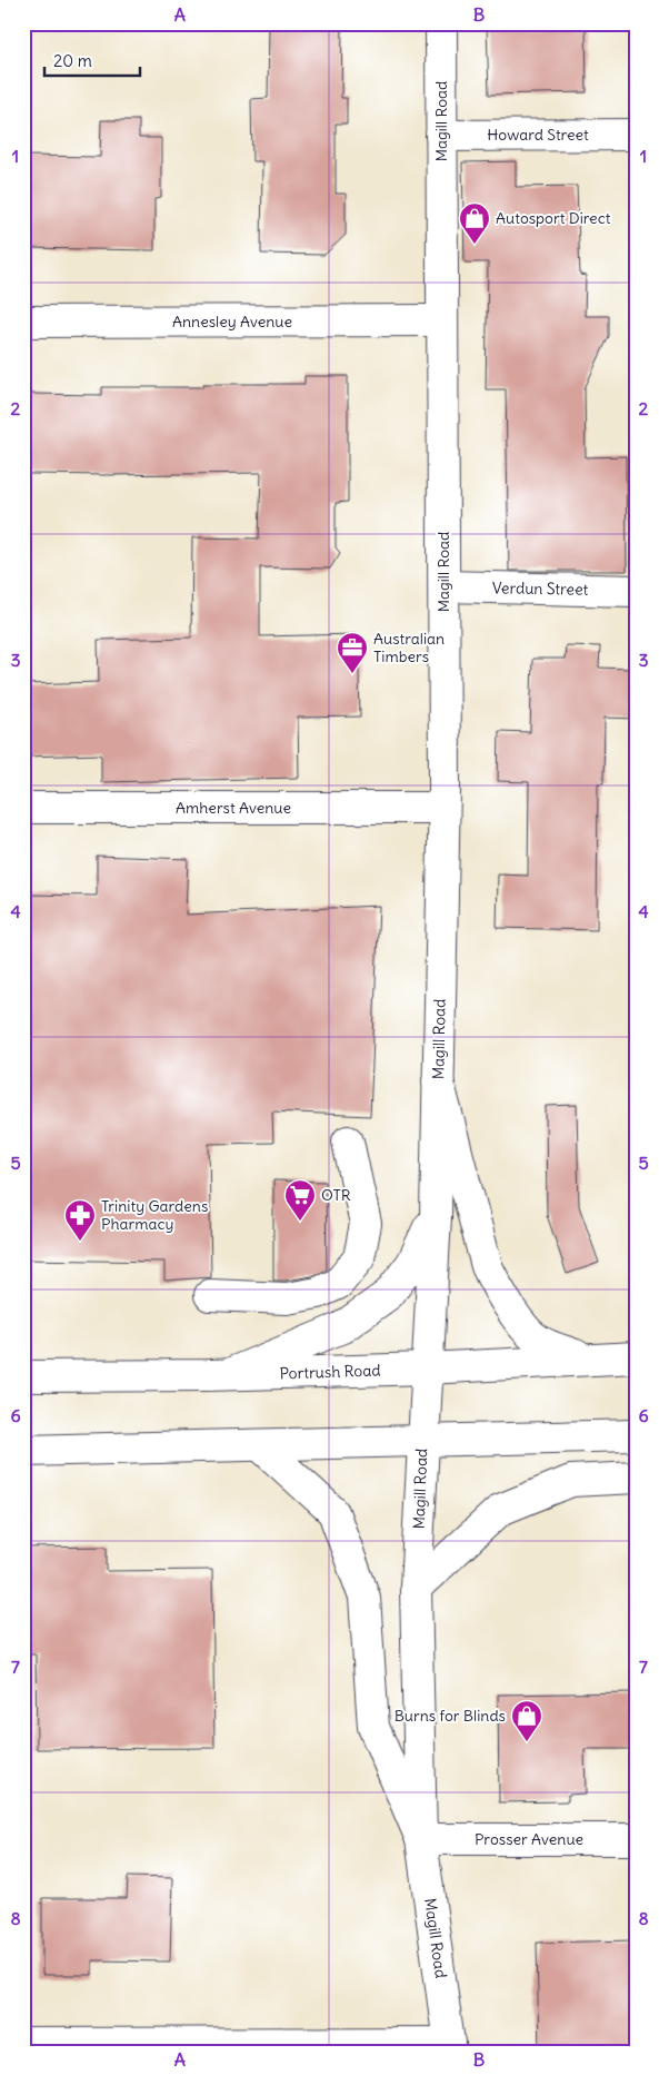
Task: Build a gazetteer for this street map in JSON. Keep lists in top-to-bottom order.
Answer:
{
  "streets": {
    "main road": [
      "Magill Road",
      "Howard Street",
      "Annesley Avenue",
      "Verdun Street",
      "Amherst Avenue",
      "Portrush Road",
      "Prosser Avenue"
    ]
  },
  "crossings": [
    ["Magill Road", "Howard Street"],
    ["Magill Road", "Annesley Avenue"],
    ["Magill Road", "Verdun Street"],
    ["Magill Road", "Amherst Avenue"],
    ["Magill Road", "Portrush Road"],
    ["Magill Road", "Prosser Avenue"]
  ],
  "places": {
    "shop": ["Autosport Direct", "Burns for Blinds"],
    "office": ["Australian Timbers"],
    "supermarket": ["OTR"],
    "pharmacy": ["Trinity Gardens Pharmacy"]
  },
  "scale_bar": "20 m",
  "grid": {
    "columns": ["A", "B"],
    "rows": [
      "1",
      "2",
      "3",
      "4",
      "5",
      "6",
      "7",
      "8"
    ]
  }
}
